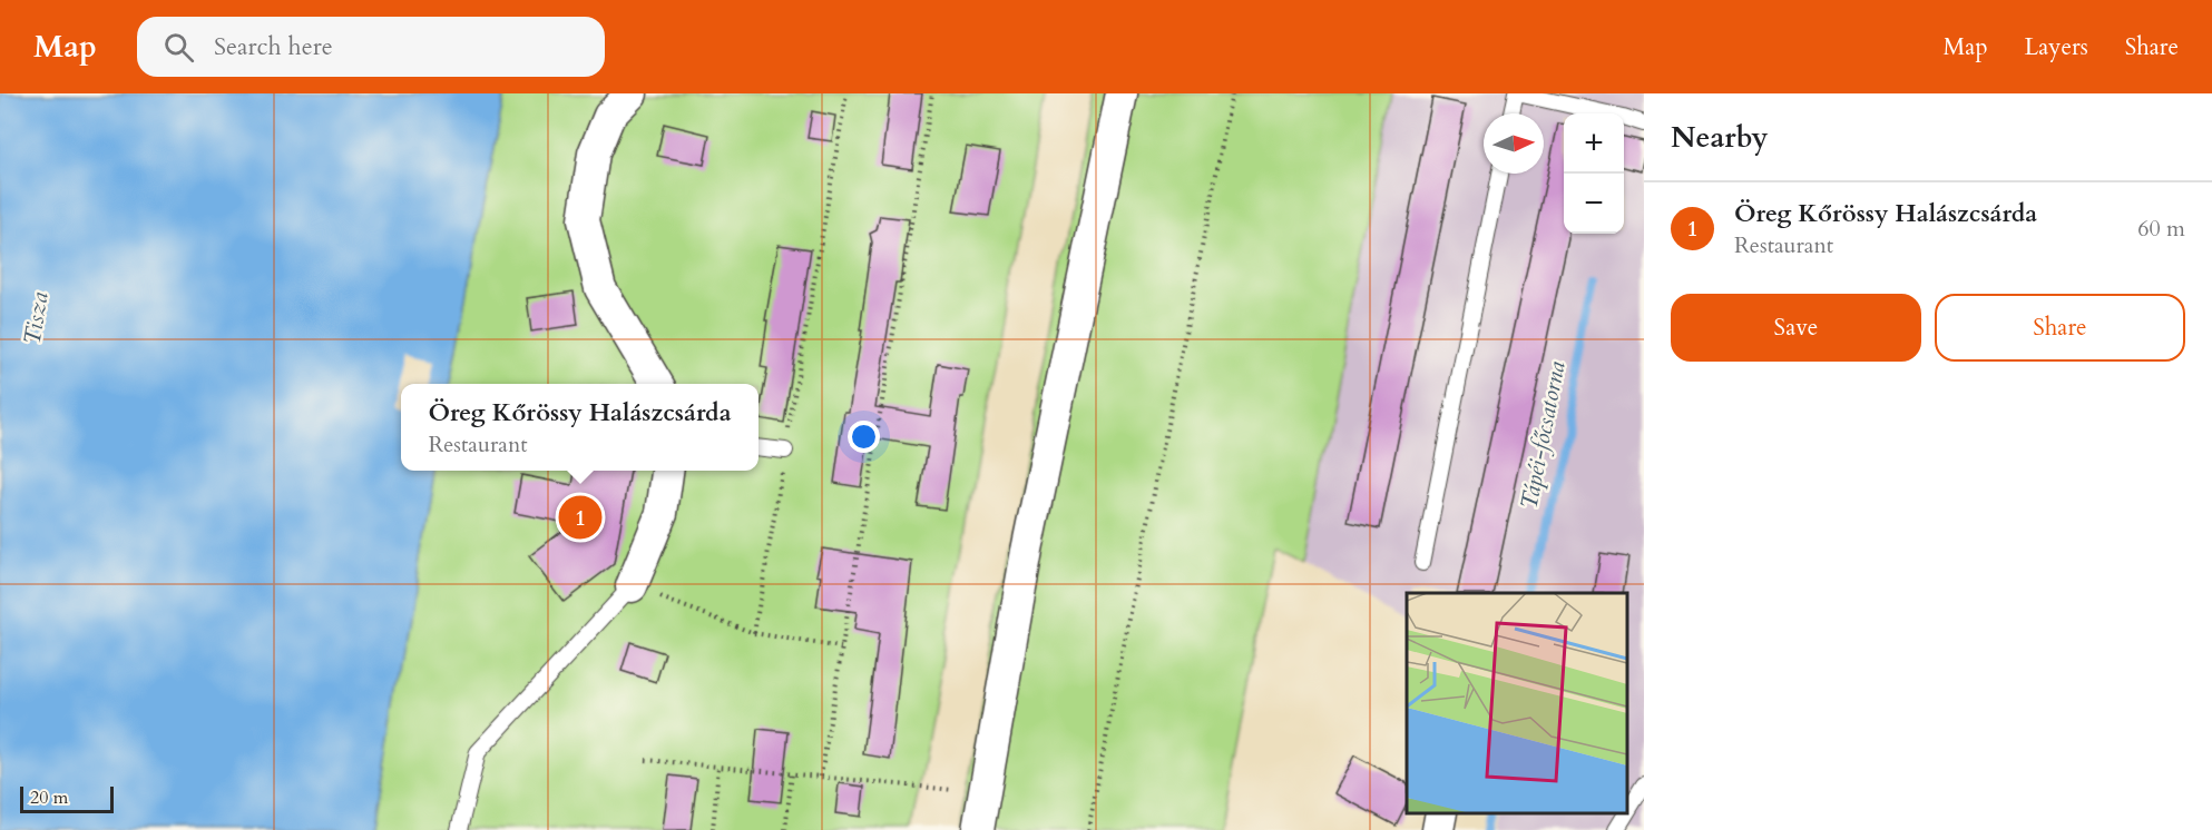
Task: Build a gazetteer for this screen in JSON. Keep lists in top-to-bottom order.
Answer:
{
  "water": ["Tisza", "Tápéi-főcsatorna"],
  "scale_bar": "20 m",
  "north": "right",
  "page": {
    "header": "Map",
    "search": "Search here",
    "nav": ["Map", "Layers", "Share"],
    "heading": "Nearby",
    "map_buttons": ["+", "−"],
    "list": [
      {
        "mark": "1",
        "name": "Öreg Kőrössy Halászcsárda",
        "note": "Restaurant",
        "value": "60 m"
      }
    ],
    "buttons": ["Save", "Share"],
    "popup": ["Öreg Kőrössy Halászcsárda", "Restaurant"],
    "pins": "1",
    "scale": "20 m"
  }
}
